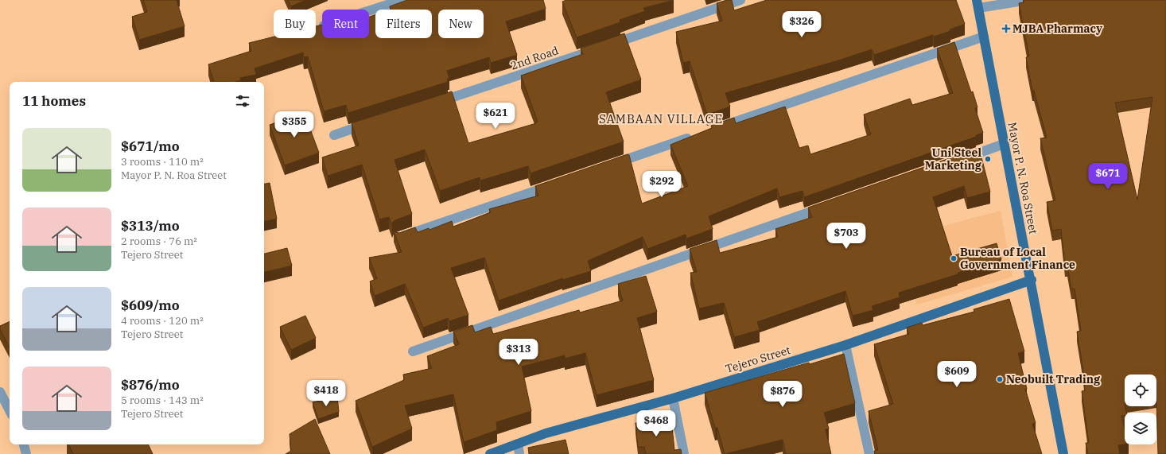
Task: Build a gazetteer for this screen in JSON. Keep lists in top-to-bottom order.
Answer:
{
  "streets": {
    "main road": ["Mayor P. N. Roa Street", "Tejero Street"],
    "street": ["2nd Road"]
  },
  "crossings": [
    ["Mayor P. N. Roa Street", "Tejero Street"]
  ],
  "districts": ["SAMBAAN VILLAGE"],
  "places": {
    "health": ["MJBA Pharmacy"],
    "other": ["Uni Steel Marketing", "Bureau of Local Government Finance", "Neobuilt Trading"]
  },
  "page": {
    "chip": [
      "Buy",
      "Rent",
      "Filters",
      "New"
    ],
    "price": [
      "$326",
      "$621",
      "$355",
      "$671",
      "$292",
      "$703",
      "$313",
      "$609",
      "$418",
      "$876",
      "$468"
    ],
    "heading": "11 homes",
    "list": [
      {
        "name": "$671/mo",
        "note": "3 rooms · 110 m² · Mayor P. N. Roa Street"
      },
      {
        "name": "$313/mo",
        "note": "2 rooms · 76 m² · Tejero Street"
      },
      {
        "name": "$609/mo",
        "note": "4 rooms · 120 m² · Tejero Street"
      },
      {
        "name": "$876/mo",
        "note": "5 rooms · 143 m² · Tejero Street"
      }
    ]
  }
}
